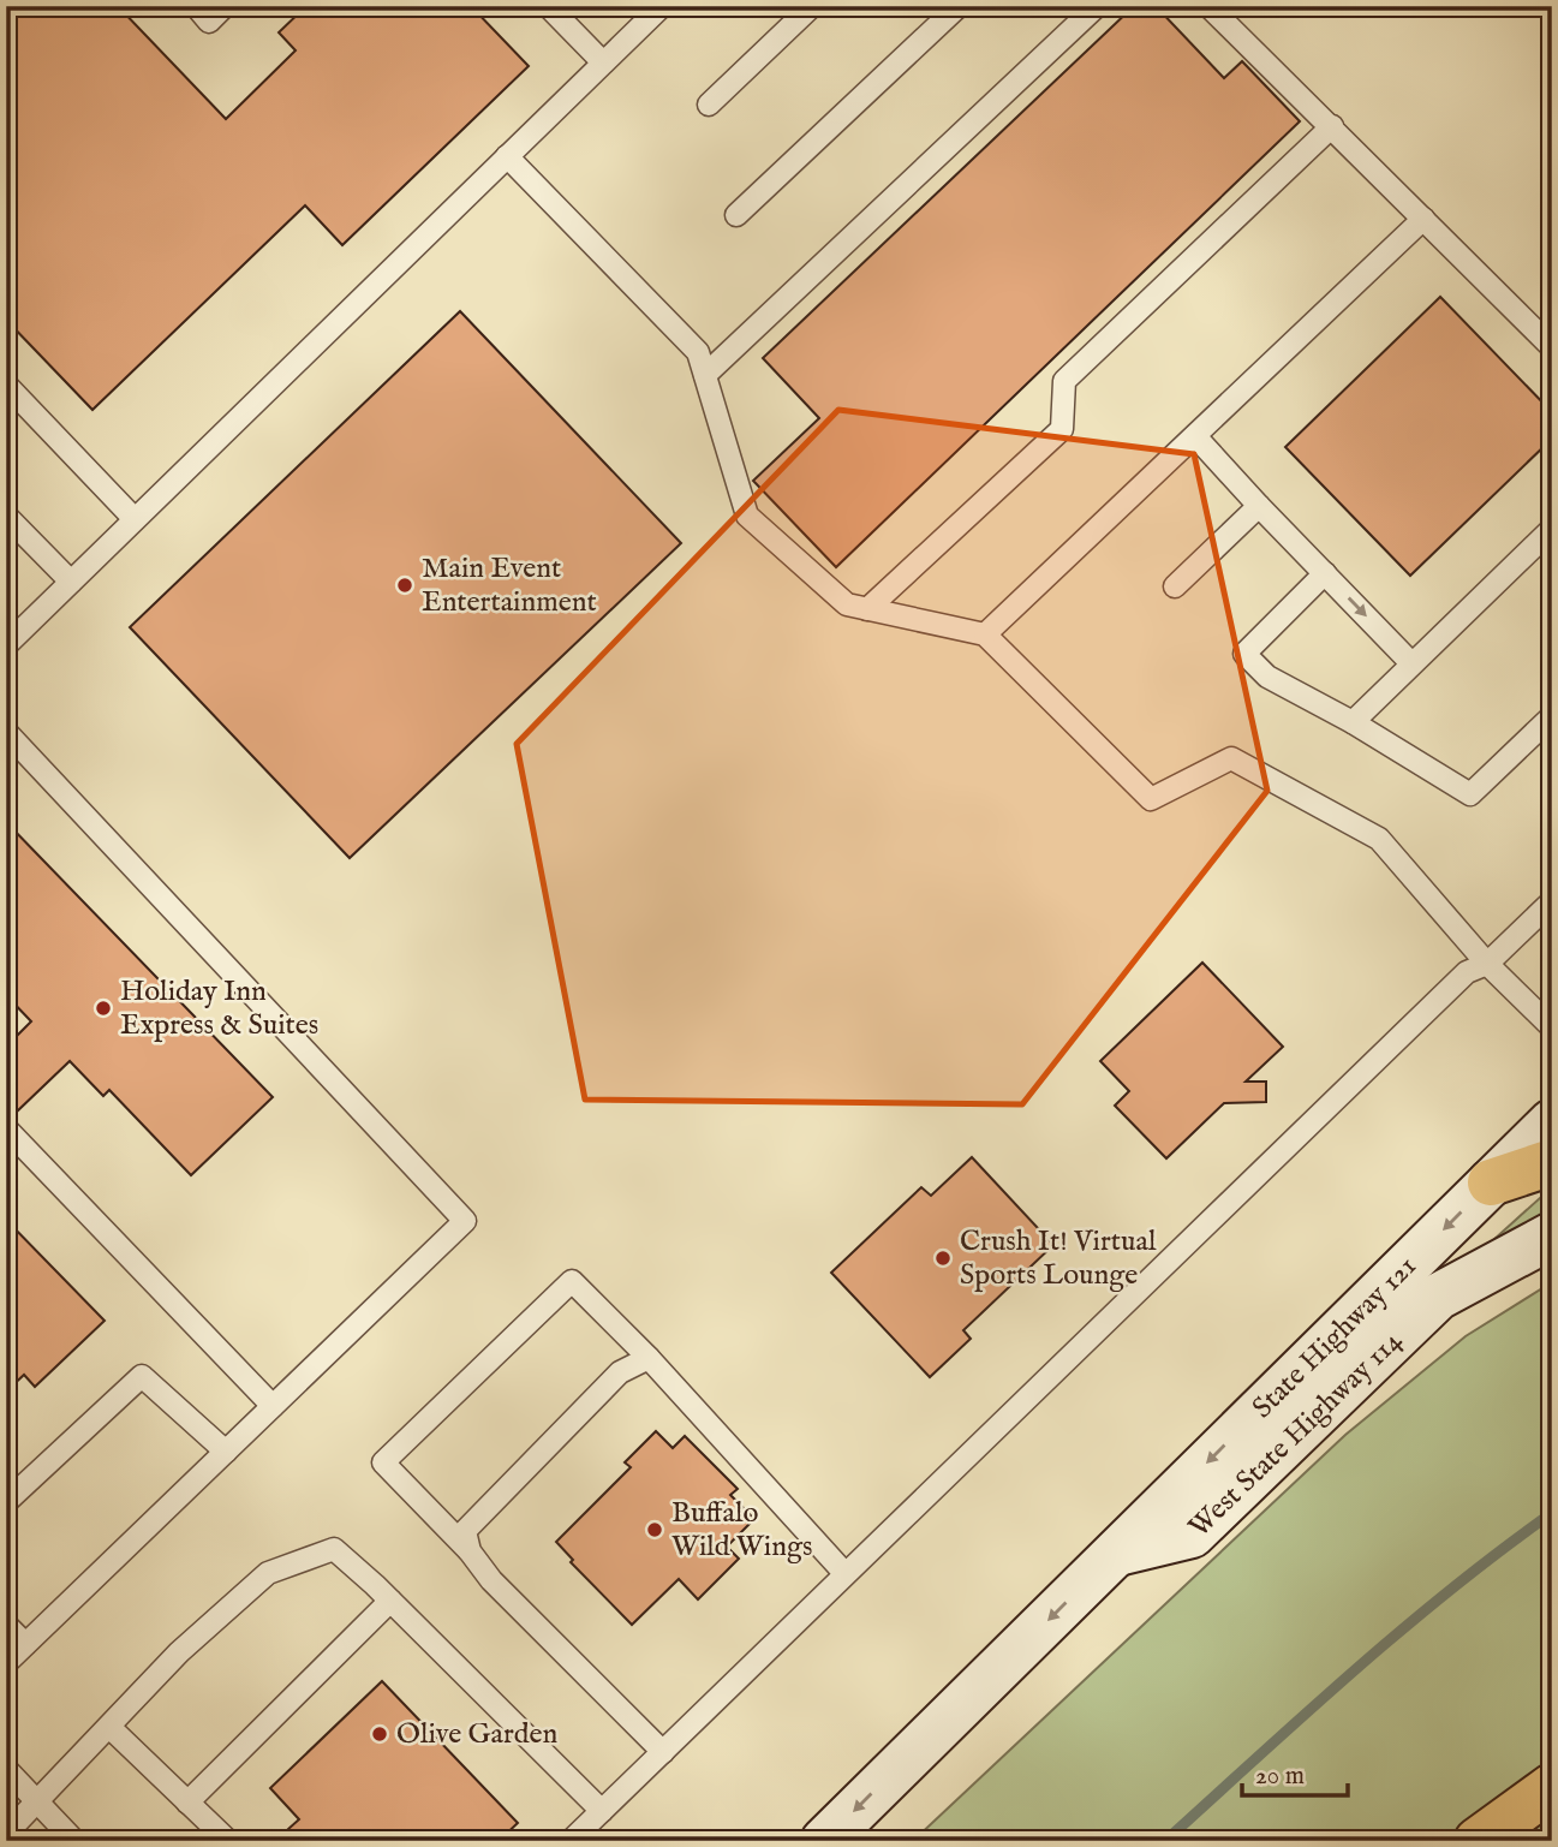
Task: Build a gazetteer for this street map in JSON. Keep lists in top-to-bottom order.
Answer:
{
  "streets": {
    "main road": ["State Highway 121", "West State Highway 114"]
  },
  "crossings": [
    ["State Highway 121", "West State Highway 114"]
  ],
  "one_way": ["State Highway 121"],
  "places": [
    "Main Event Entertainment",
    "Holiday Inn Express & Suites",
    "Crush It! Virtual Sports Lounge",
    "Buffalo Wild Wings",
    "Olive Garden"
  ],
  "scale_bar": "20 m"
}
